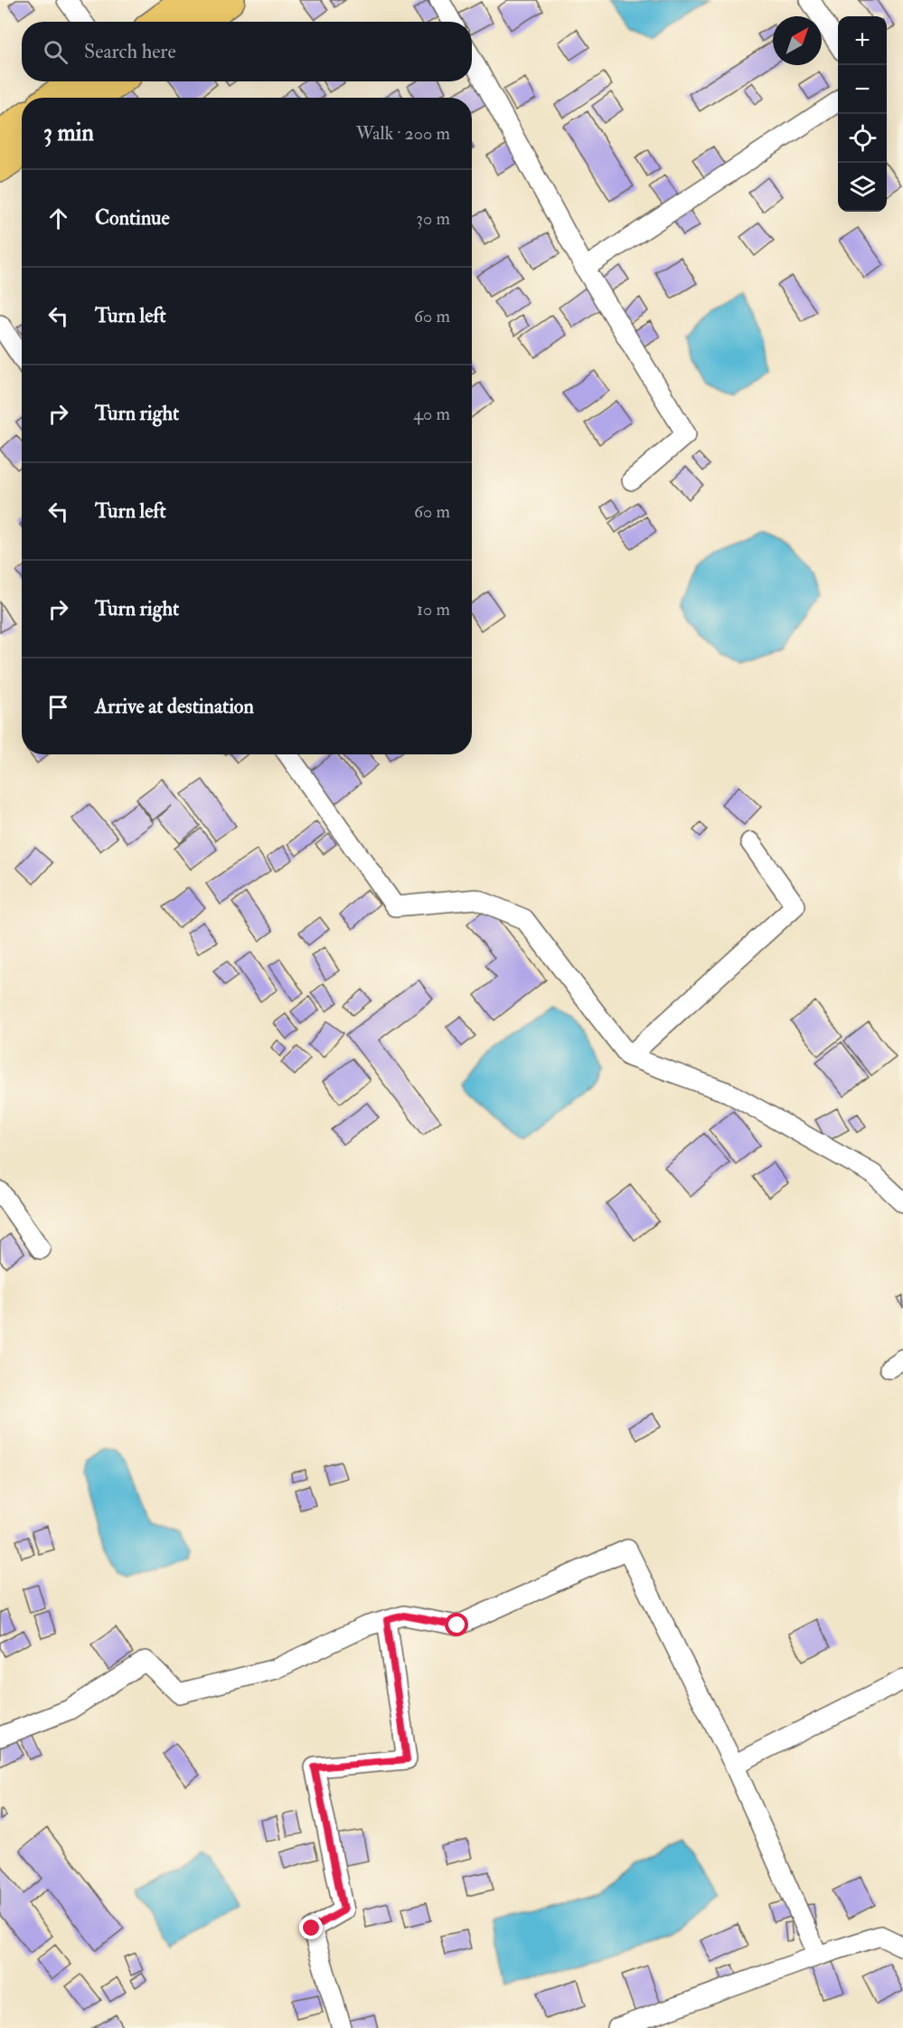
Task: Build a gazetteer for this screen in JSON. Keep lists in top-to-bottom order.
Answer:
{
  "north": "top right",
  "page": {
    "map_buttons": ["+", "−"],
    "search": "Search here",
    "heading": ["3 min", "Walk · 200 m"],
    "list": [
      ["Continue", "30 m"],
      ["Turn left", "60 m"],
      ["Turn right", "40 m"],
      ["Turn left", "60 m"],
      ["Turn right", "10 m"],
      "Arrive at destination"
    ]
  }
}
